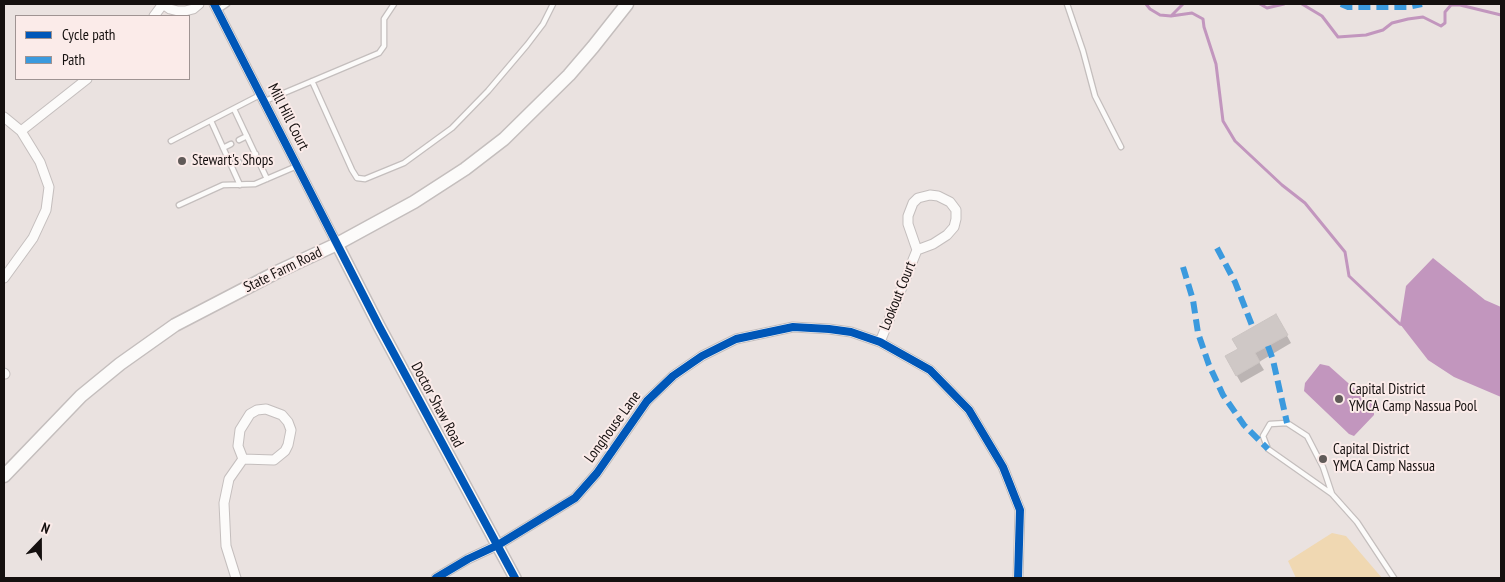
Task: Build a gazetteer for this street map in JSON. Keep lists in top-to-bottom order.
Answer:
{
  "streets": {
    "main road": ["State Farm Road"],
    "street": [
      "Mill Hill Court",
      "Lookout Court",
      "Doctor Shaw Road",
      "Longhouse Lane"
    ]
  },
  "crossings": [
    ["Mill Hill Court", "State Farm Road"],
    ["Mill Hill Court", "Doctor Shaw Road"],
    ["State Farm Road", "Doctor Shaw Road"],
    ["Lookout Court", "Longhouse Lane"],
    ["Doctor Shaw Road", "Longhouse Lane"]
  ],
  "places": ["Stewart's Shops", "Capital District YMCA Camp Nassua Pool", "Capital District YMCA Camp Nassua"],
  "legend": ["Cycle path", "Path"],
  "north": "top"
}
